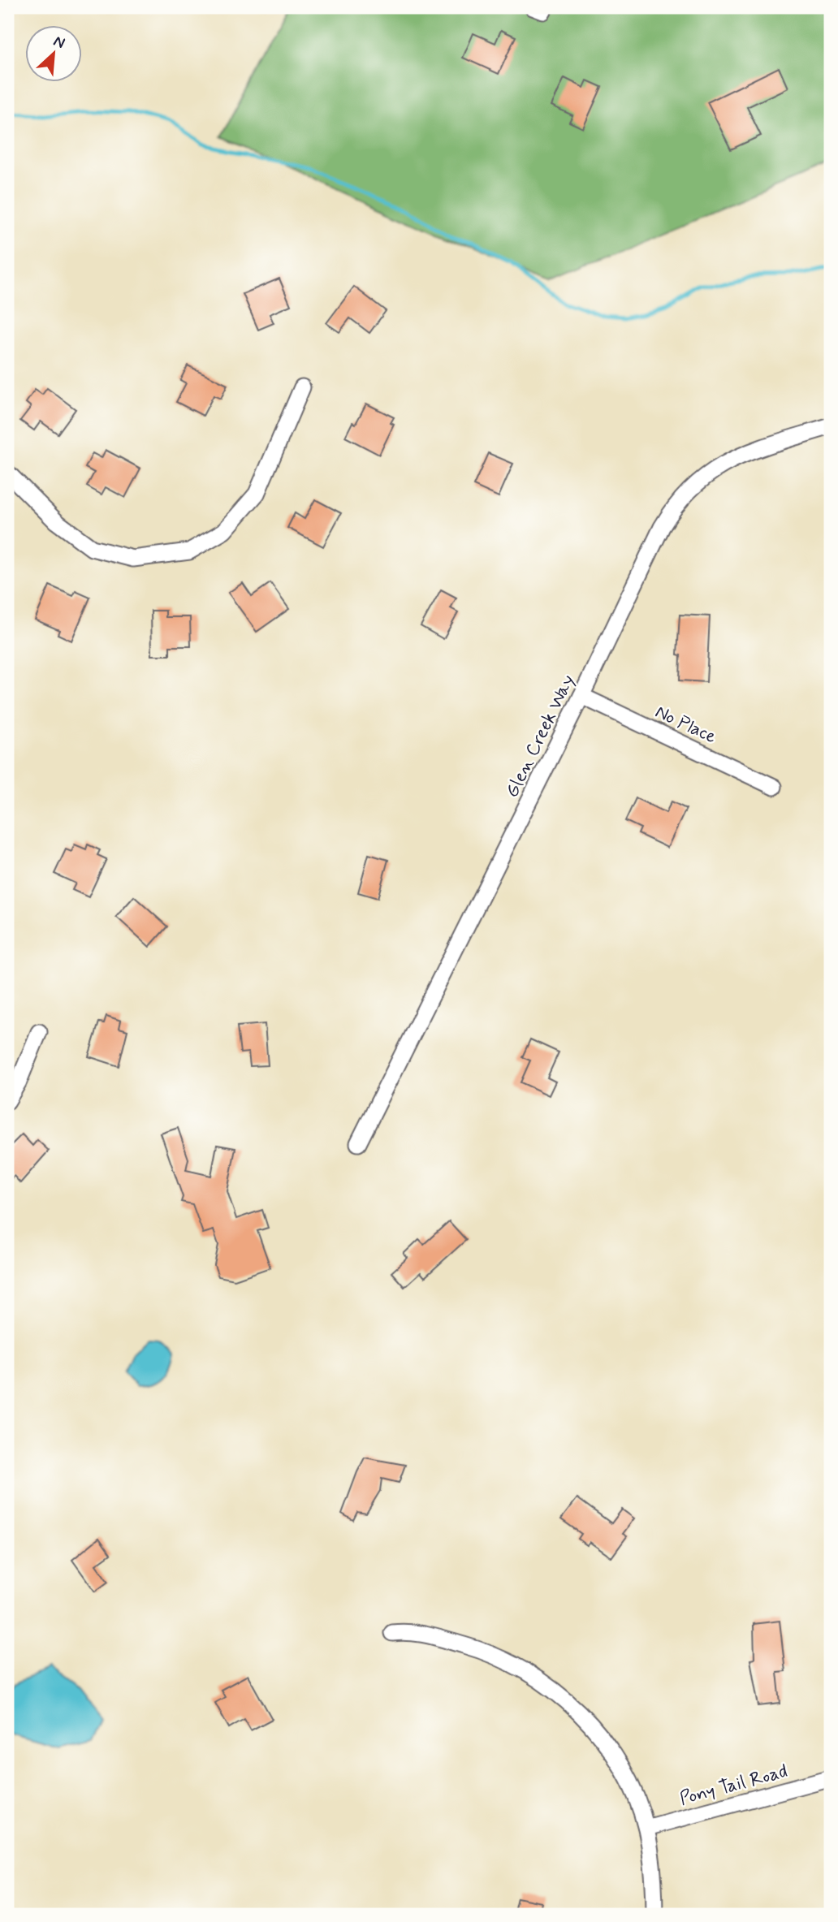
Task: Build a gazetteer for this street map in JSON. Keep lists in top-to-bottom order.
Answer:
{
  "streets": {
    "street": ["No Place", "Glen Creek Way", "Pony Tail Road"]
  },
  "crossings": [
    ["No Place", "Glen Creek Way"]
  ],
  "north": "top right"
}
